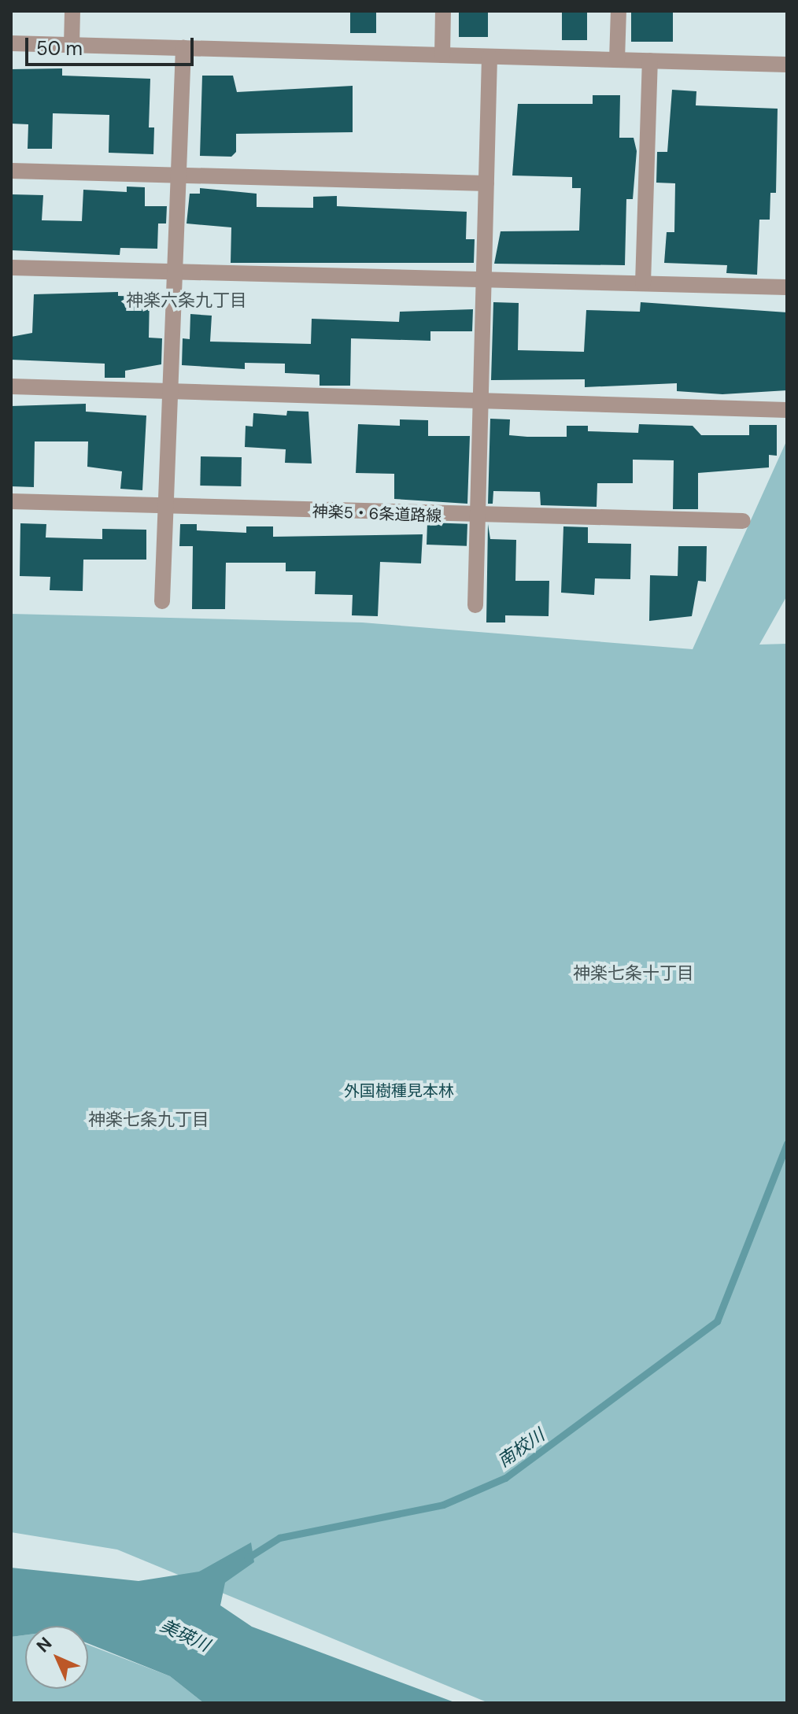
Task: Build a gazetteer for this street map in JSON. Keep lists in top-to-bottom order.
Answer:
{
  "streets": {
    "street": ["神楽5・6条道路線"]
  },
  "districts": ["神楽六条九丁目", "神楽七条十丁目", "神楽七条九丁目"],
  "water": ["南校川", "美瑛川"],
  "parks": ["外国樹種見本林"],
  "scale_bar": "50 m",
  "north": "top left"
}
